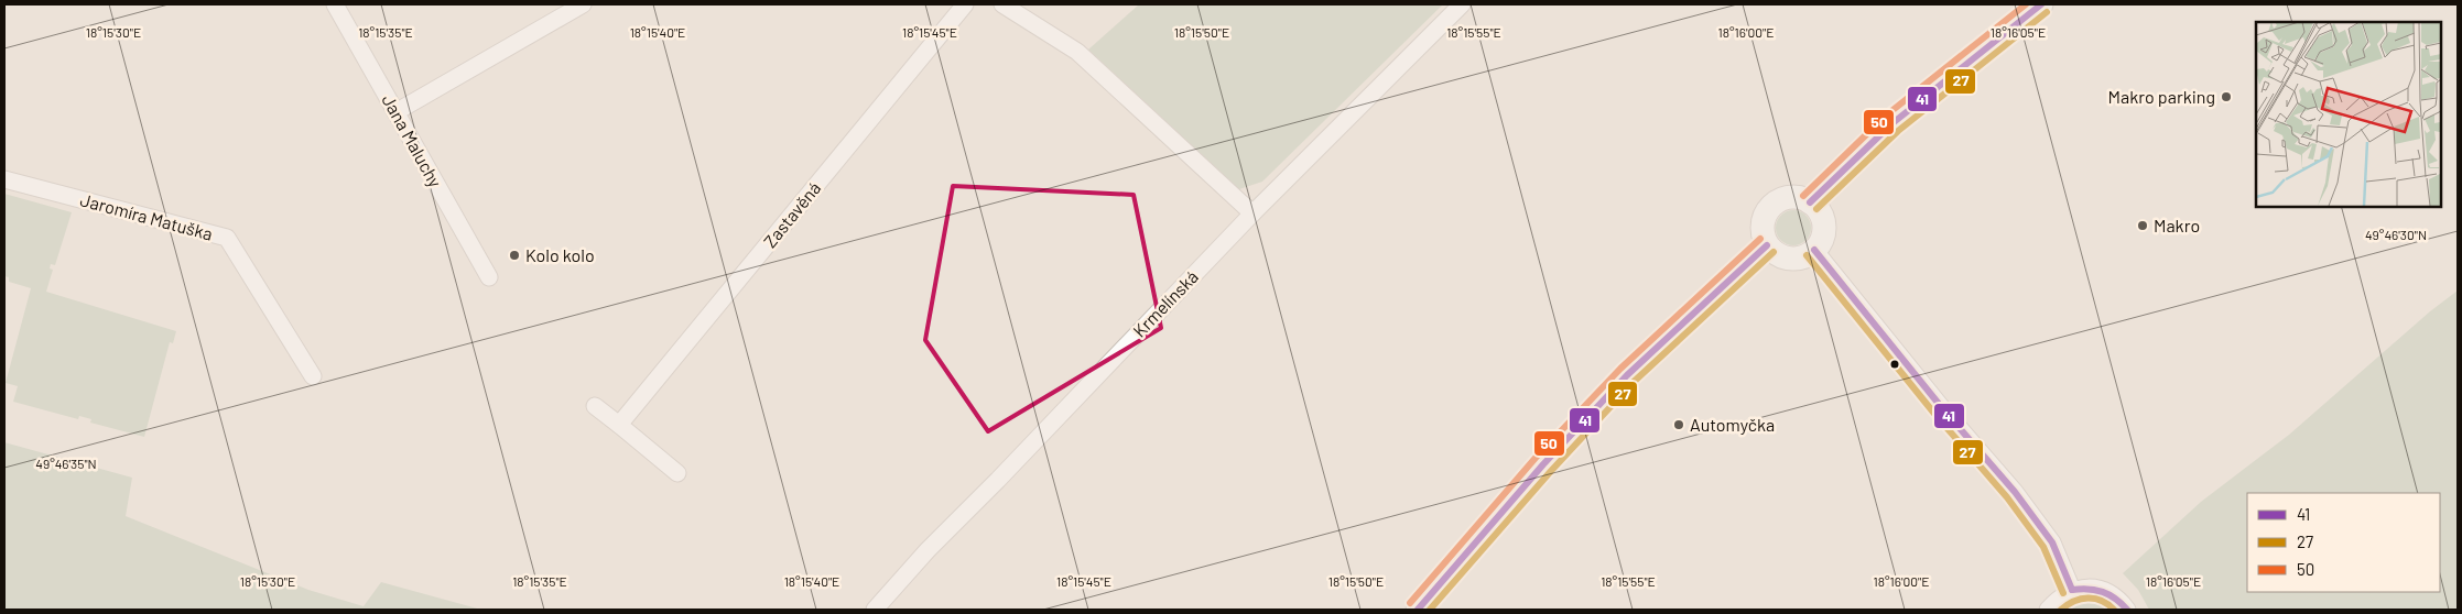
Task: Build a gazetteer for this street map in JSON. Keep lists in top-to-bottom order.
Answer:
{
  "streets": {
    "street": [
      "Jana Maluchy",
      "Zastavěná",
      "Jaromíra Matuška",
      "Krmelínská"
    ]
  },
  "places": [
    "Makro parking",
    "Makro",
    "Kolo kolo",
    "Automyčka"
  ],
  "lines": ["transit line 41", "transit line 50", "transit line 27"],
  "legend": ["41", "27", "50"],
  "coordinates": [
    "18°15'30\"E",
    "18°15'35\"E",
    "18°15'40\"E",
    "18°15'45\"E",
    "18°15'50\"E",
    "18°15'55\"E",
    "18°16'00\"E",
    "18°16'05\"E",
    "49°46'30\"N",
    "49°46'35\"N"
  ]
}
